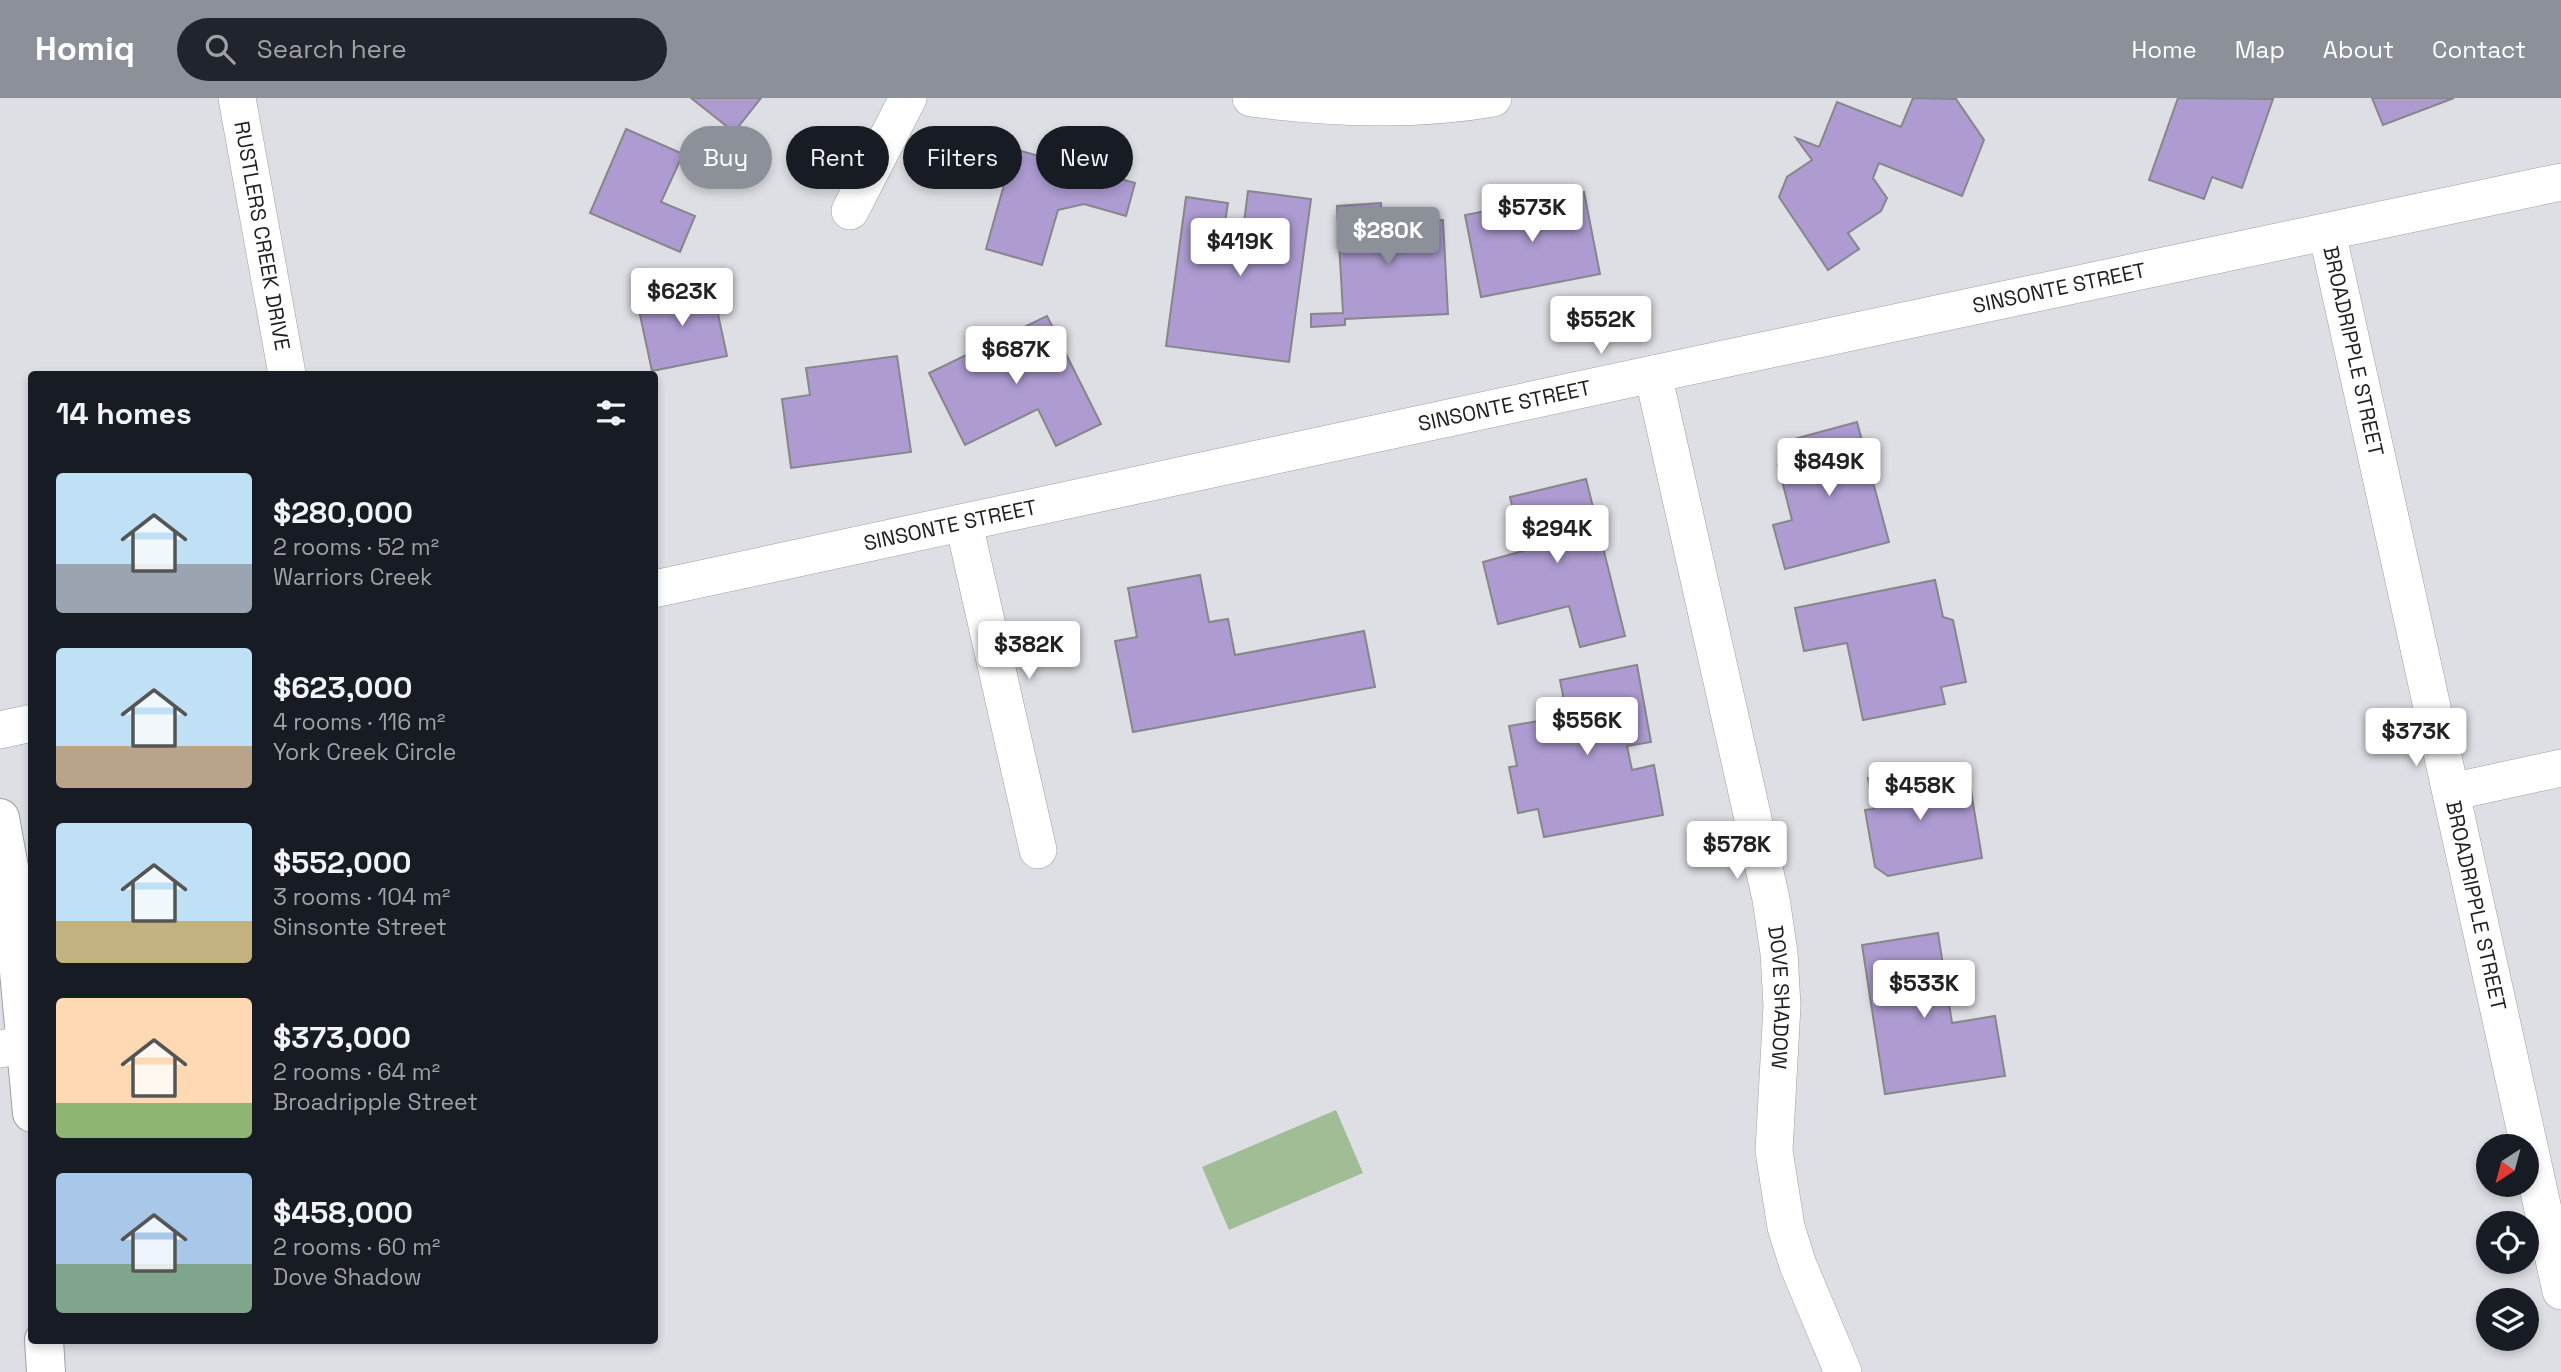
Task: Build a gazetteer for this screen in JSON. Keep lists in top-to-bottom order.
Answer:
{
  "streets": {
    "street": [
      "RUSTLERS CREEK DRIVE",
      "SINSONTE STREET",
      "BROADRIPPLE STREET",
      "DOVE SHADOW"
    ]
  },
  "crossings": [
    ["SINSONTE STREET", "BROADRIPPLE STREET"],
    ["SINSONTE STREET", "DOVE SHADOW"]
  ],
  "north": "bottom left",
  "page": {
    "header": "Homiq",
    "search": "Search here",
    "nav": [
      "Home",
      "Map",
      "About",
      "Contact"
    ],
    "chip": [
      "Buy",
      "Rent",
      "Filters",
      "New"
    ],
    "price": [
      "$573K",
      "$280K",
      "$419K",
      "$623K",
      "$552K",
      "$687K",
      "$849K",
      "$294K",
      "$382K",
      "$556K",
      "$373K",
      "$458K",
      "$578K",
      "$533K"
    ],
    "heading": "14 homes",
    "list": [
      {
        "name": "$280,000",
        "note": "2 rooms · 52 m² · Warriors Creek"
      },
      {
        "name": "$623,000",
        "note": "4 rooms · 116 m² · York Creek Circle"
      },
      {
        "name": "$552,000",
        "note": "3 rooms · 104 m² · Sinsonte Street"
      },
      {
        "name": "$373,000",
        "note": "2 rooms · 64 m² · Broadripple Street"
      },
      {
        "name": "$458,000",
        "note": "2 rooms · 60 m² · Dove Shadow"
      }
    ]
  }
}
